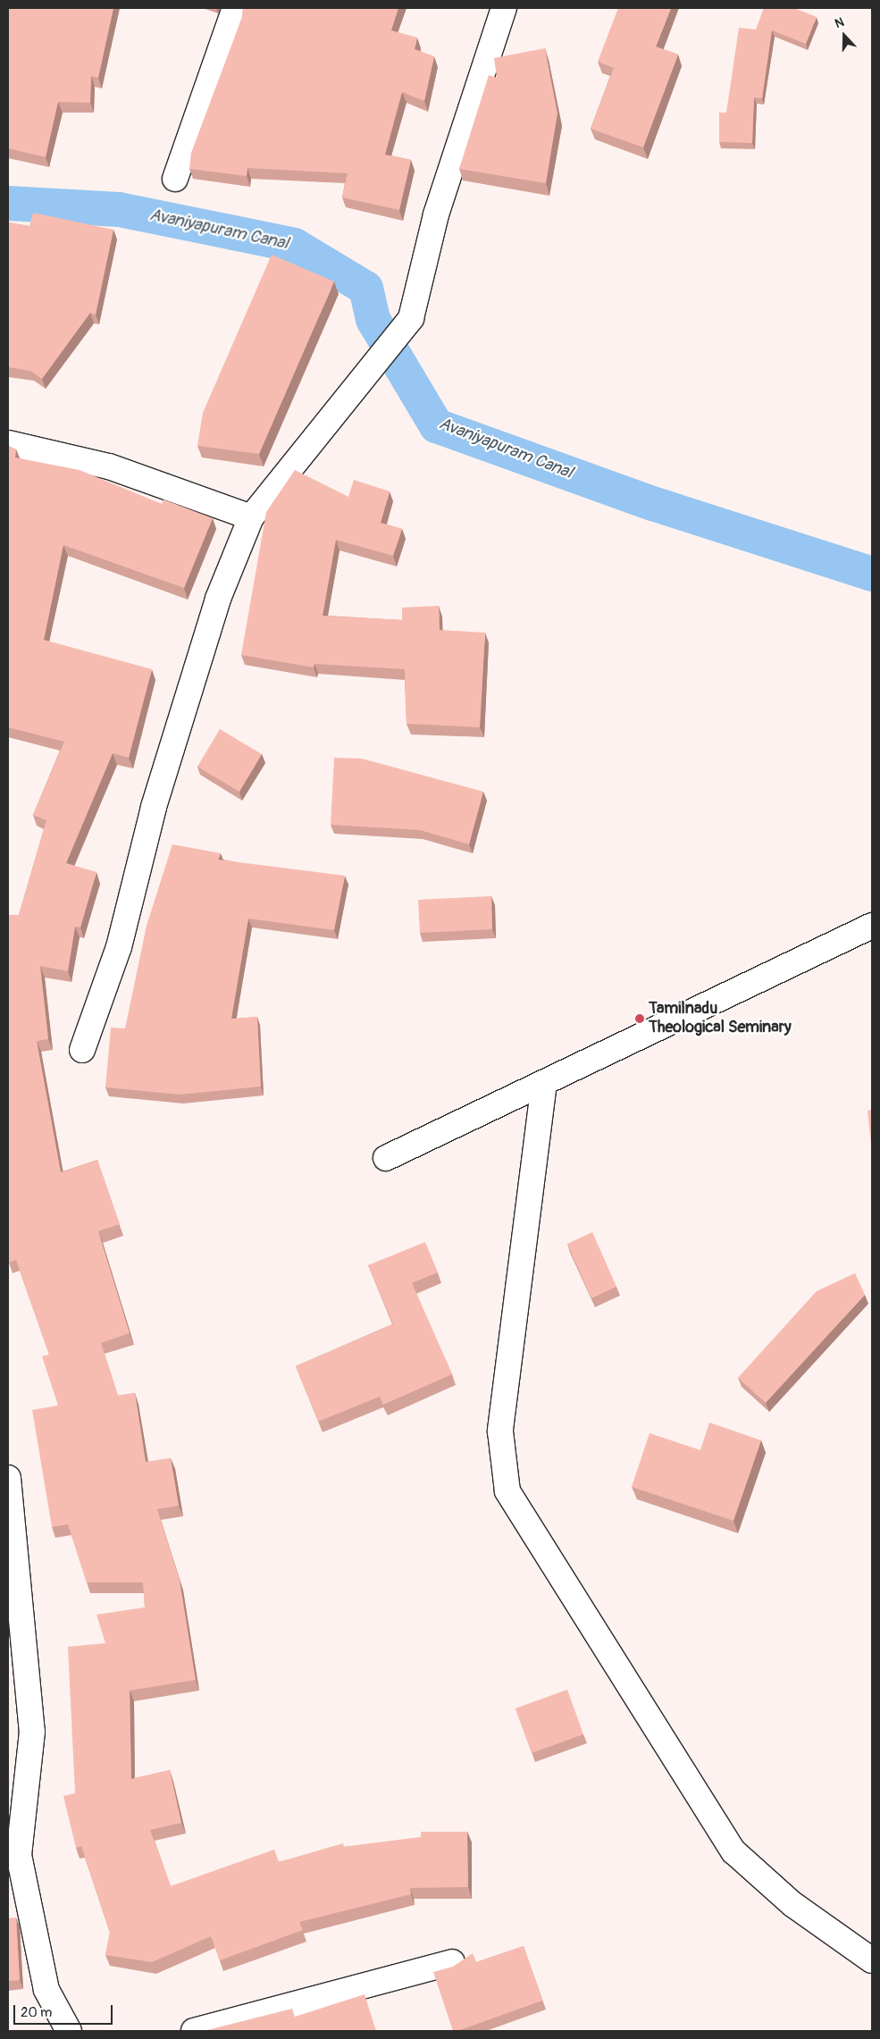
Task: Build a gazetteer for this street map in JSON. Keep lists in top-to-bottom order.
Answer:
{
  "water": ["Avaniyapuram Canal"],
  "places": ["Tamilnadu Theological Seminary"],
  "scale_bar": "20 m",
  "north": "top"
}
